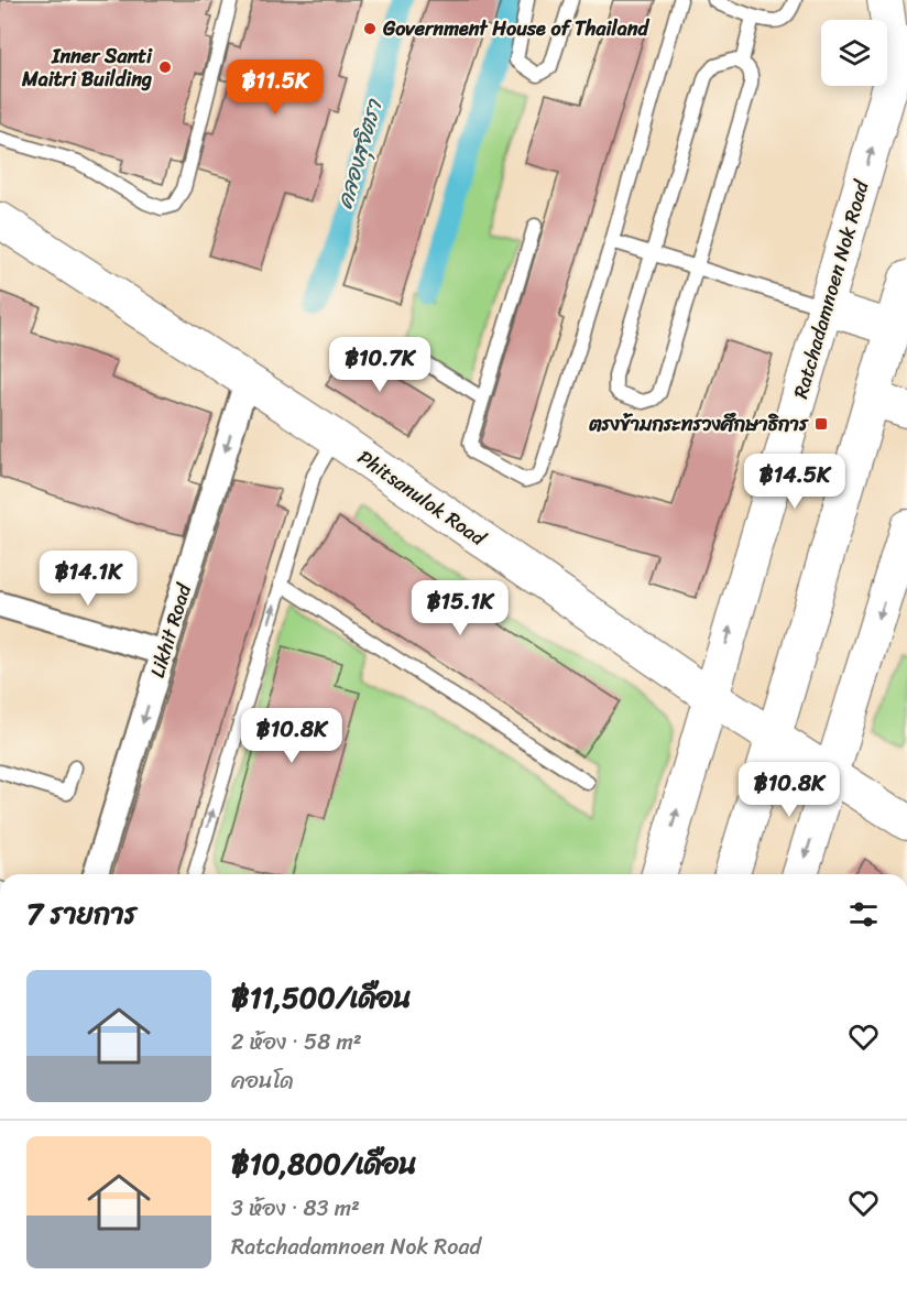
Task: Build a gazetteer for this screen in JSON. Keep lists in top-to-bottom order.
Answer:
{
  "streets": {
    "main road": ["Ratchadamnoen Nok Road", "Phitsanulok Road"],
    "street": ["Likhit Road"]
  },
  "crossings": [
    ["Ratchadamnoen Nok Road", "Phitsanulok Road"],
    ["Phitsanulok Road", "Likhit Road"]
  ],
  "one_way": ["Likhit Road"],
  "water": ["คลองสุจิตรา"],
  "places": {
    "other": ["Government House of Thailand", "Inner Santi Maitri Building"],
    "transit": ["ตรงข้ามกระทรวงศึกษาธิการ"]
  },
  "page": {
    "price": [
      "฿11.5K",
      "฿10.7K",
      "฿14.5K",
      "฿14.1K",
      "฿15.1K",
      "฿10.8K",
      "฿10.8K"
    ],
    "heading": "7 รายการ",
    "list": [
      {
        "name": "฿11,500/เดือน",
        "note": "2 ห้อง · 58 m² · คอนโด"
      },
      {
        "name": "฿10,800/เดือน",
        "note": "3 ห้อง · 83 m² · Ratchadamnoen Nok Road"
      }
    ]
  }
}
